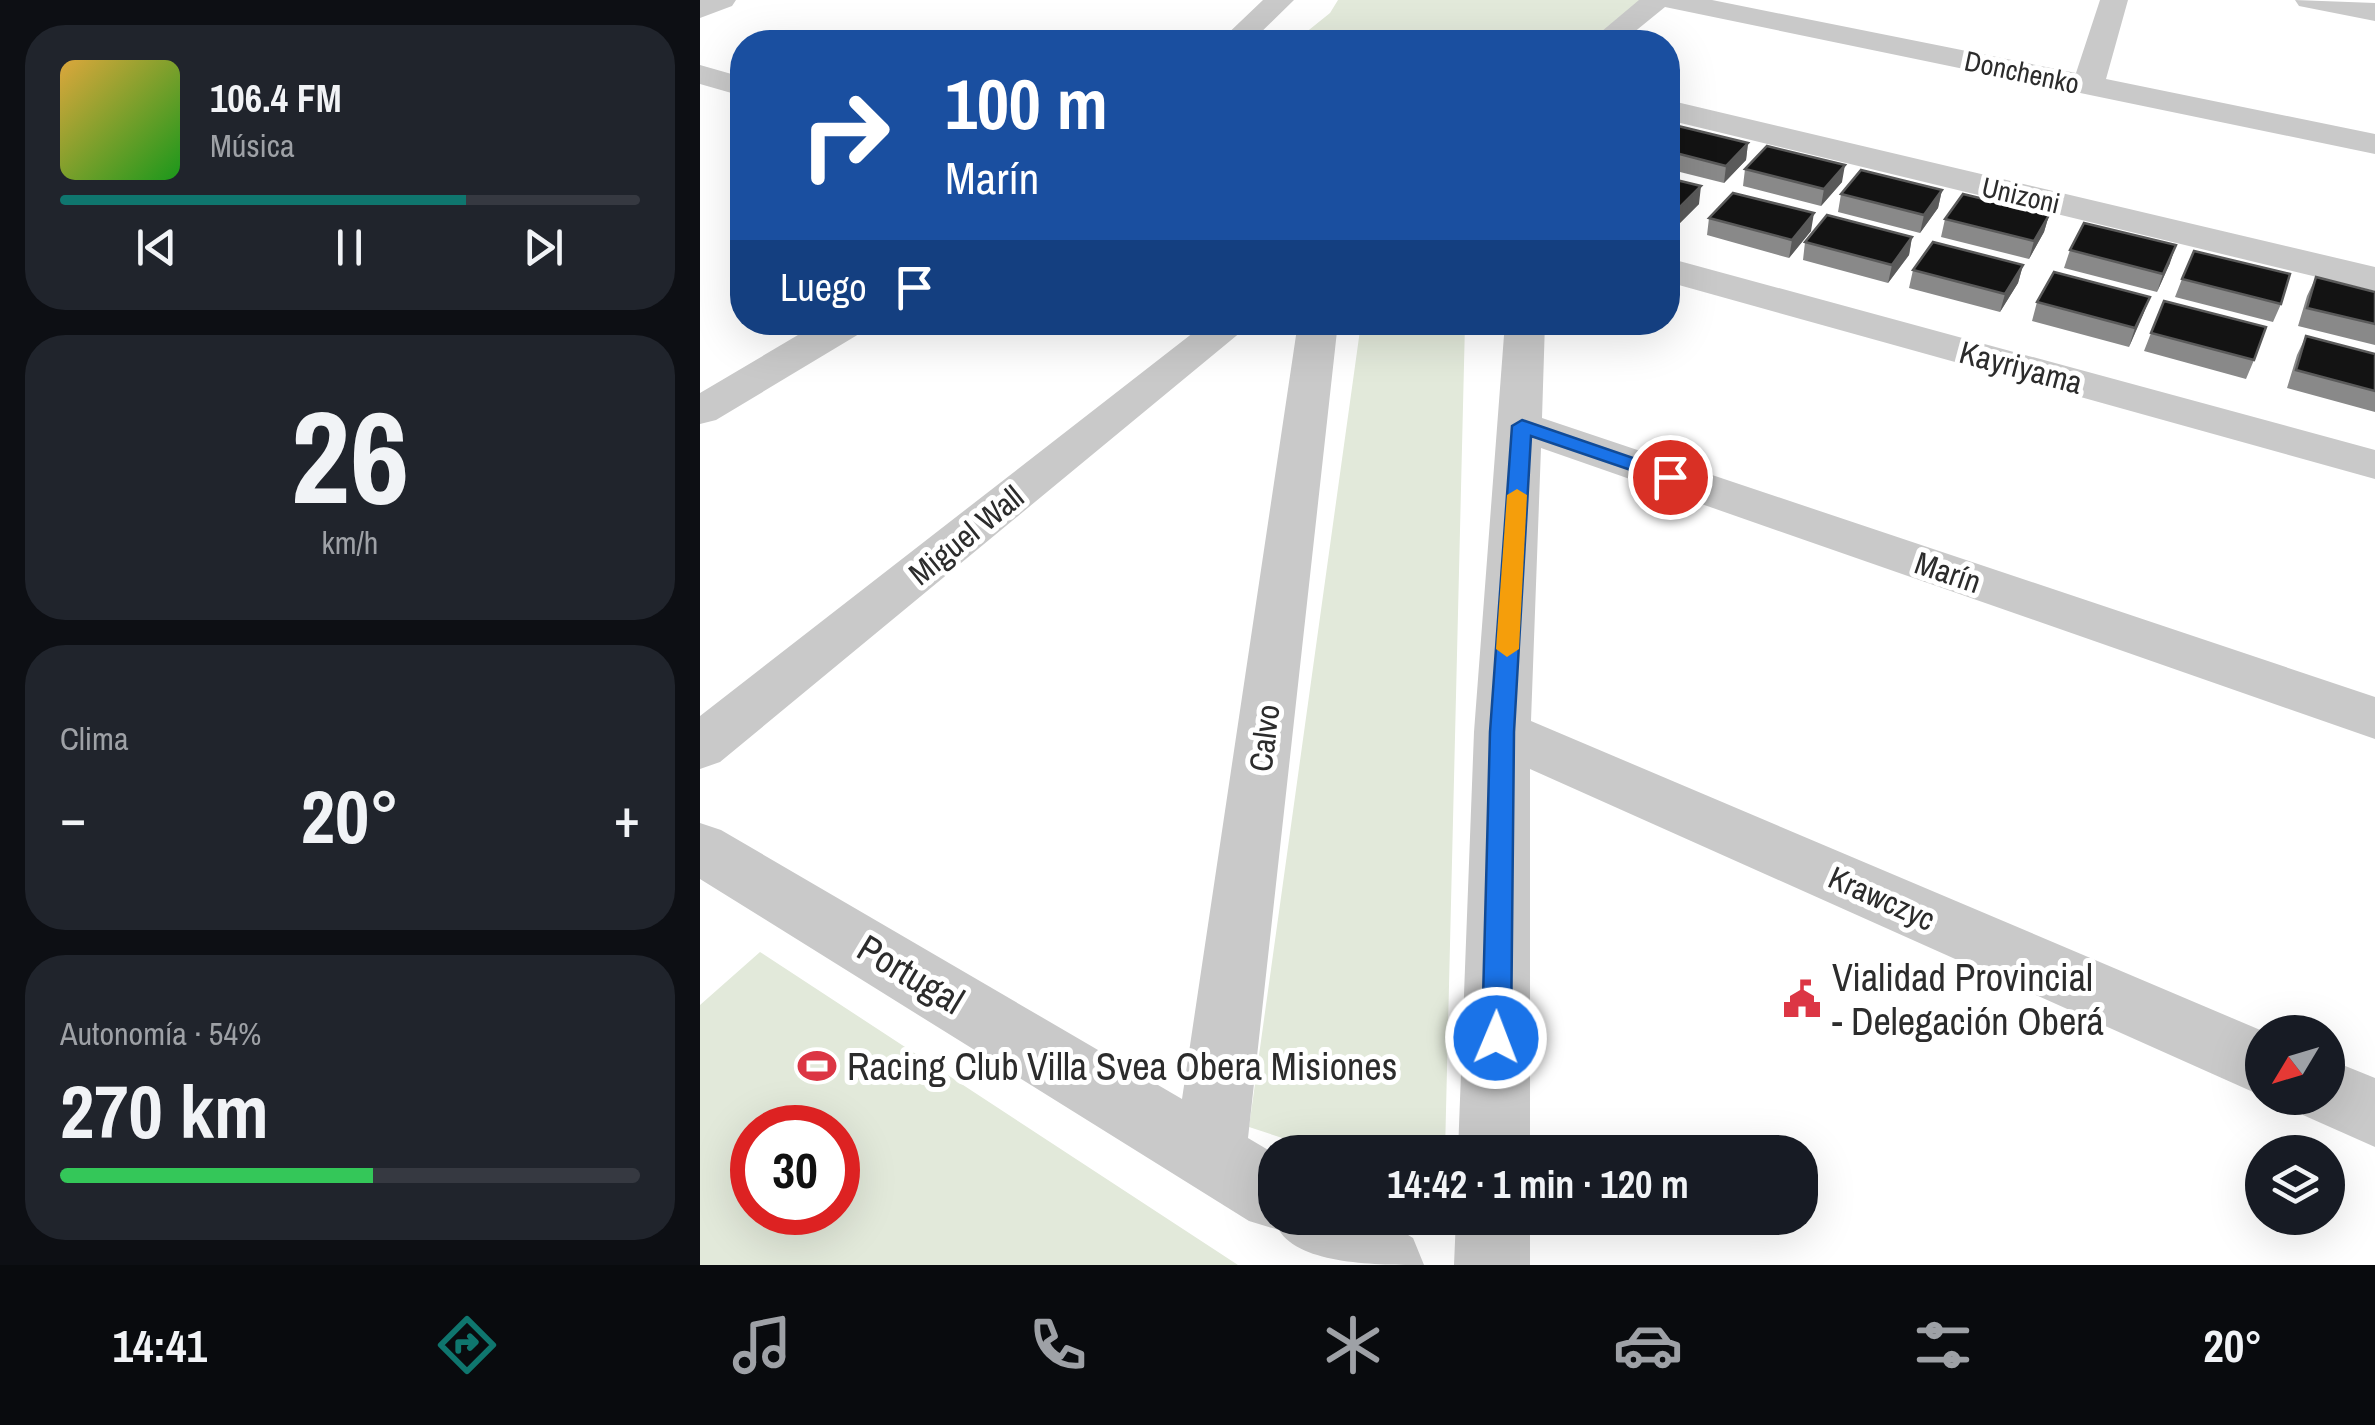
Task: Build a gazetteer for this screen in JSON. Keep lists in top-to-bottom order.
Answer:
{
  "streets": {
    "street": [
      "Donchenko",
      "Unizoni",
      "Kayriyama",
      "Miguel Wall",
      "Marín",
      "Calvo",
      "Krawczyc",
      "Portugal"
    ]
  },
  "crossings": [
    ["Calvo", "Portugal"]
  ],
  "places": {
    "public building": ["Vialidad Provincial - Delegación Oberá"],
    "sports": ["Racing Club Villa Svea Obera Misiones"]
  },
  "north": "bottom left",
  "page": {
    "turn": ["100 m", "Marín"],
    "song": ["106.4 FM", "Música"],
    "then": "Luego",
    "tile": [
      ["26", "km/h"],
      "Clima",
      ["Autonomía · 54%", "270 km"]
    ],
    "heat": ["−", "20°", "+"],
    "limit": "30",
    "trip": "14:42 · 1 min · 120 m",
    "tabs": ["14:41", "20°"]
  }
}
